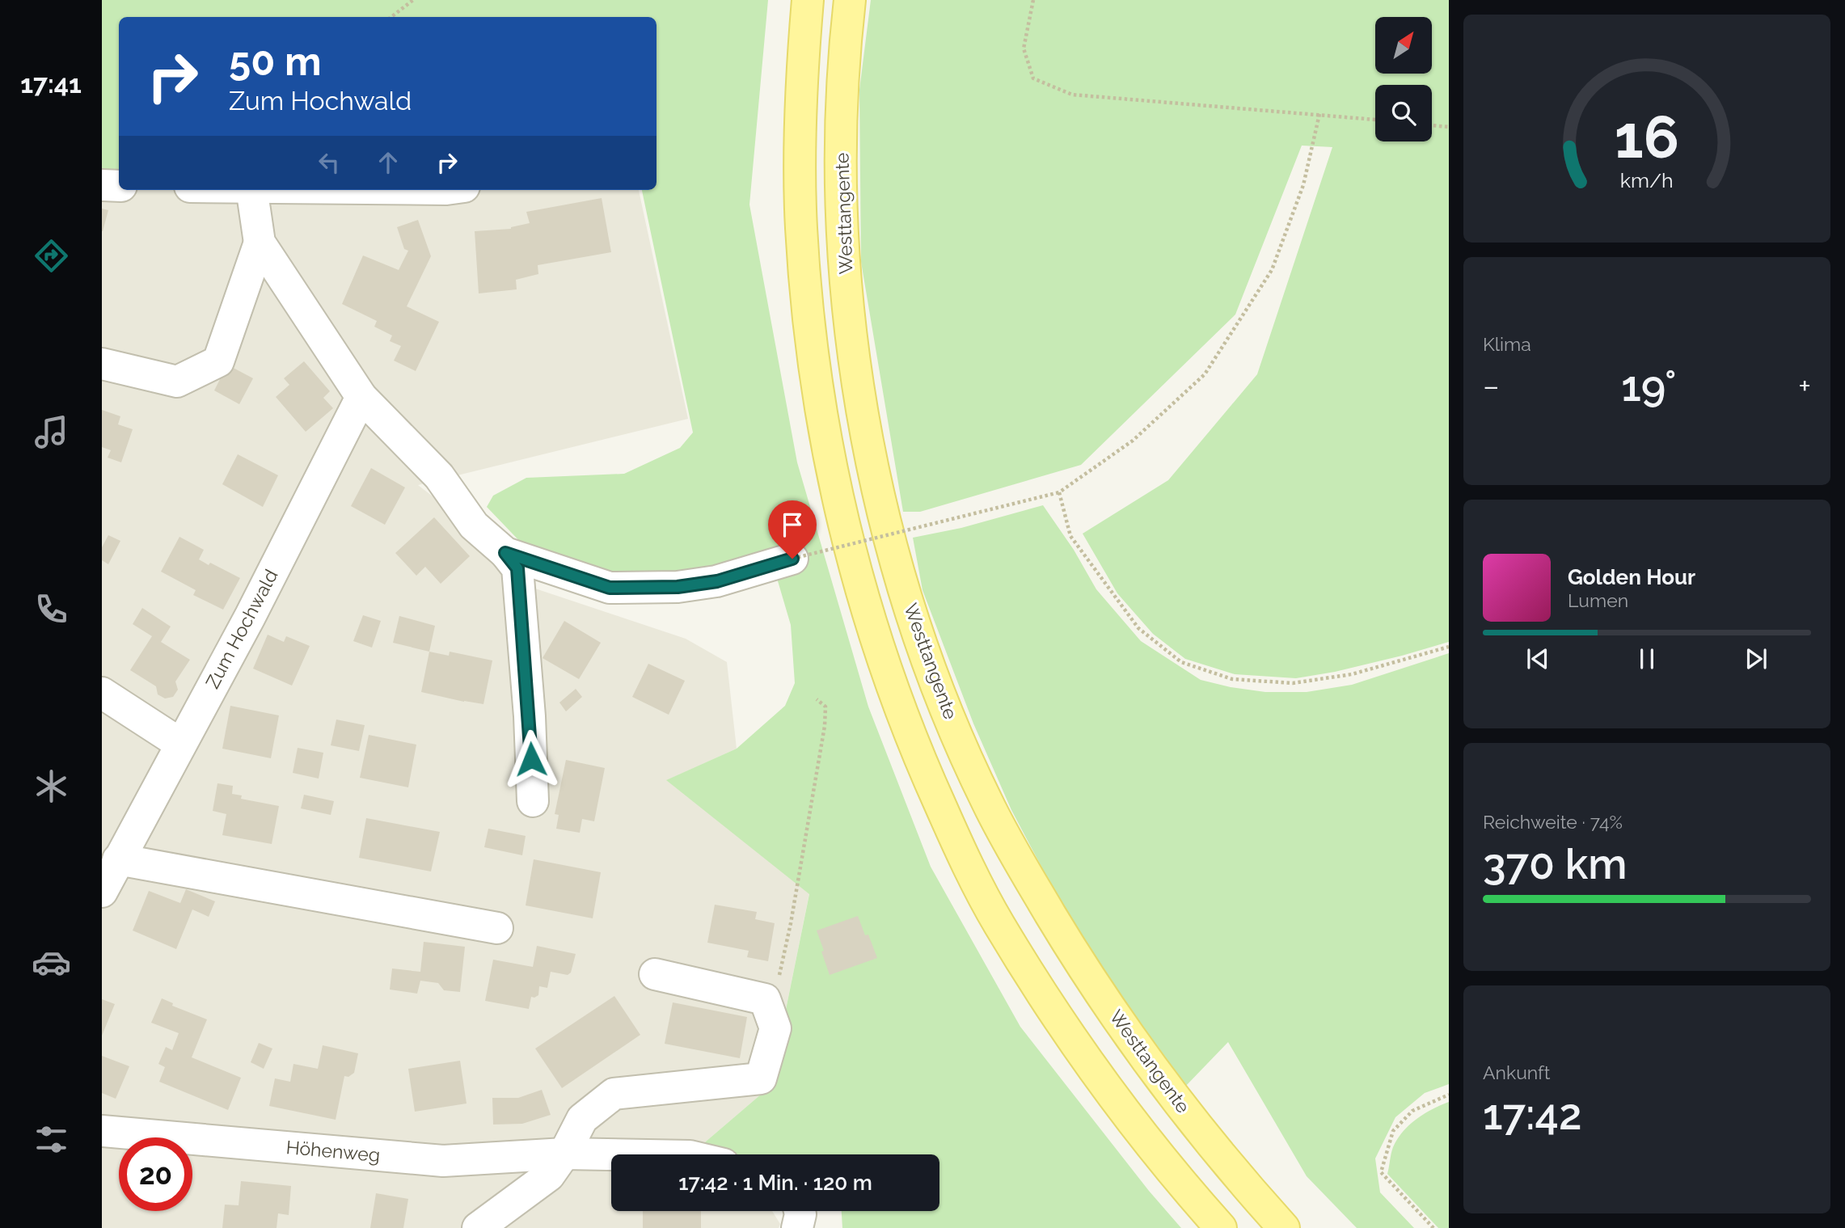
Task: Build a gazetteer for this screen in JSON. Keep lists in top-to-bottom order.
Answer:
{
  "streets": {
    "main road": ["Westtangente"],
    "street": ["Zum Hochwald", "Höhenweg"]
  },
  "north": "top right",
  "page": {
    "tabs": "17:41",
    "turn": ["50 m", "Zum Hochwald"],
    "tile": [
      "Klima",
      ["Reichweite · 74%", "370 km"],
      ["Ankunft", "17:42"]
    ],
    "heat": ["−", "19°", "+"],
    "song": ["Golden Hour", "Lumen"],
    "limit": "20",
    "trip": "17:42 · 1 Min. · 120 m",
    "gauge": ["16", "km/h"]
  }
}
